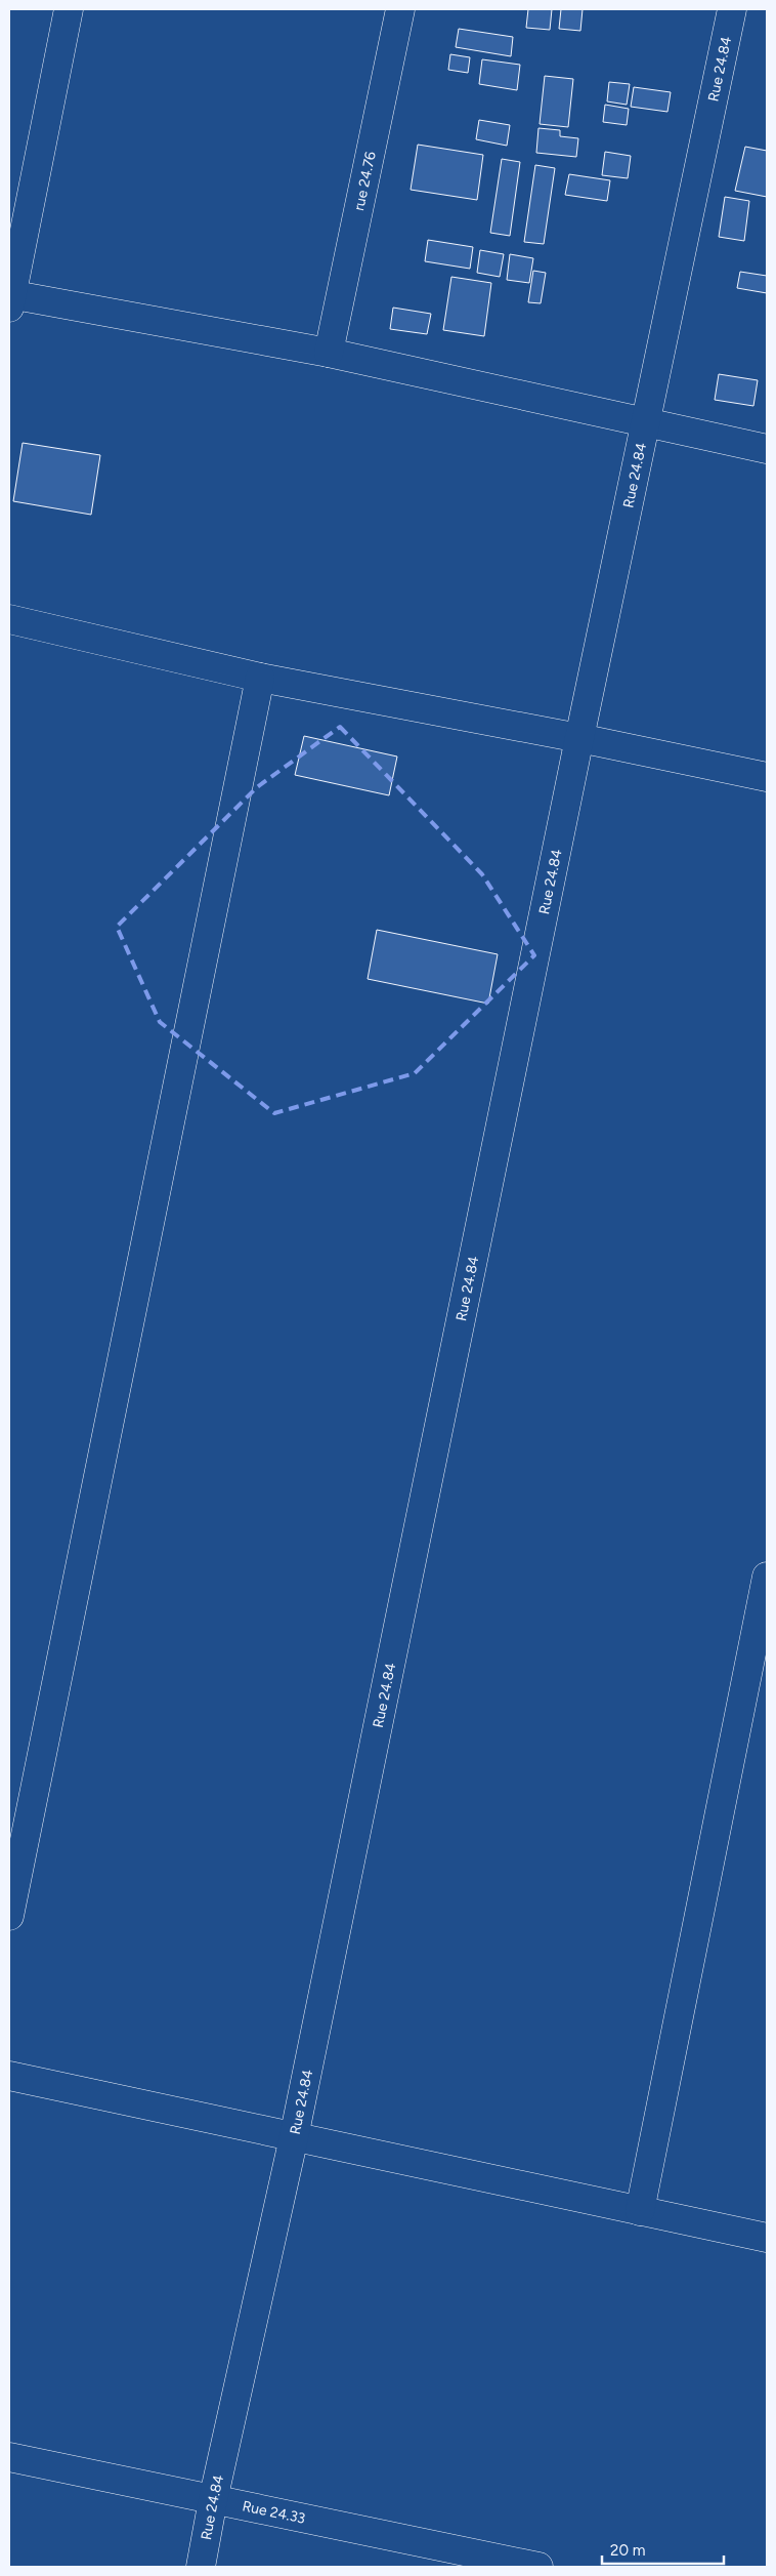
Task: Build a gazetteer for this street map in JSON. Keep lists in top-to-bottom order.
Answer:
{
  "streets": {
    "street": ["Rue 24.84", "rue 24.76", "Rue 24.33"]
  },
  "crossings": [
    ["Rue 24.84", "Rue 24.33"]
  ],
  "scale_bar": "20 m"
}
